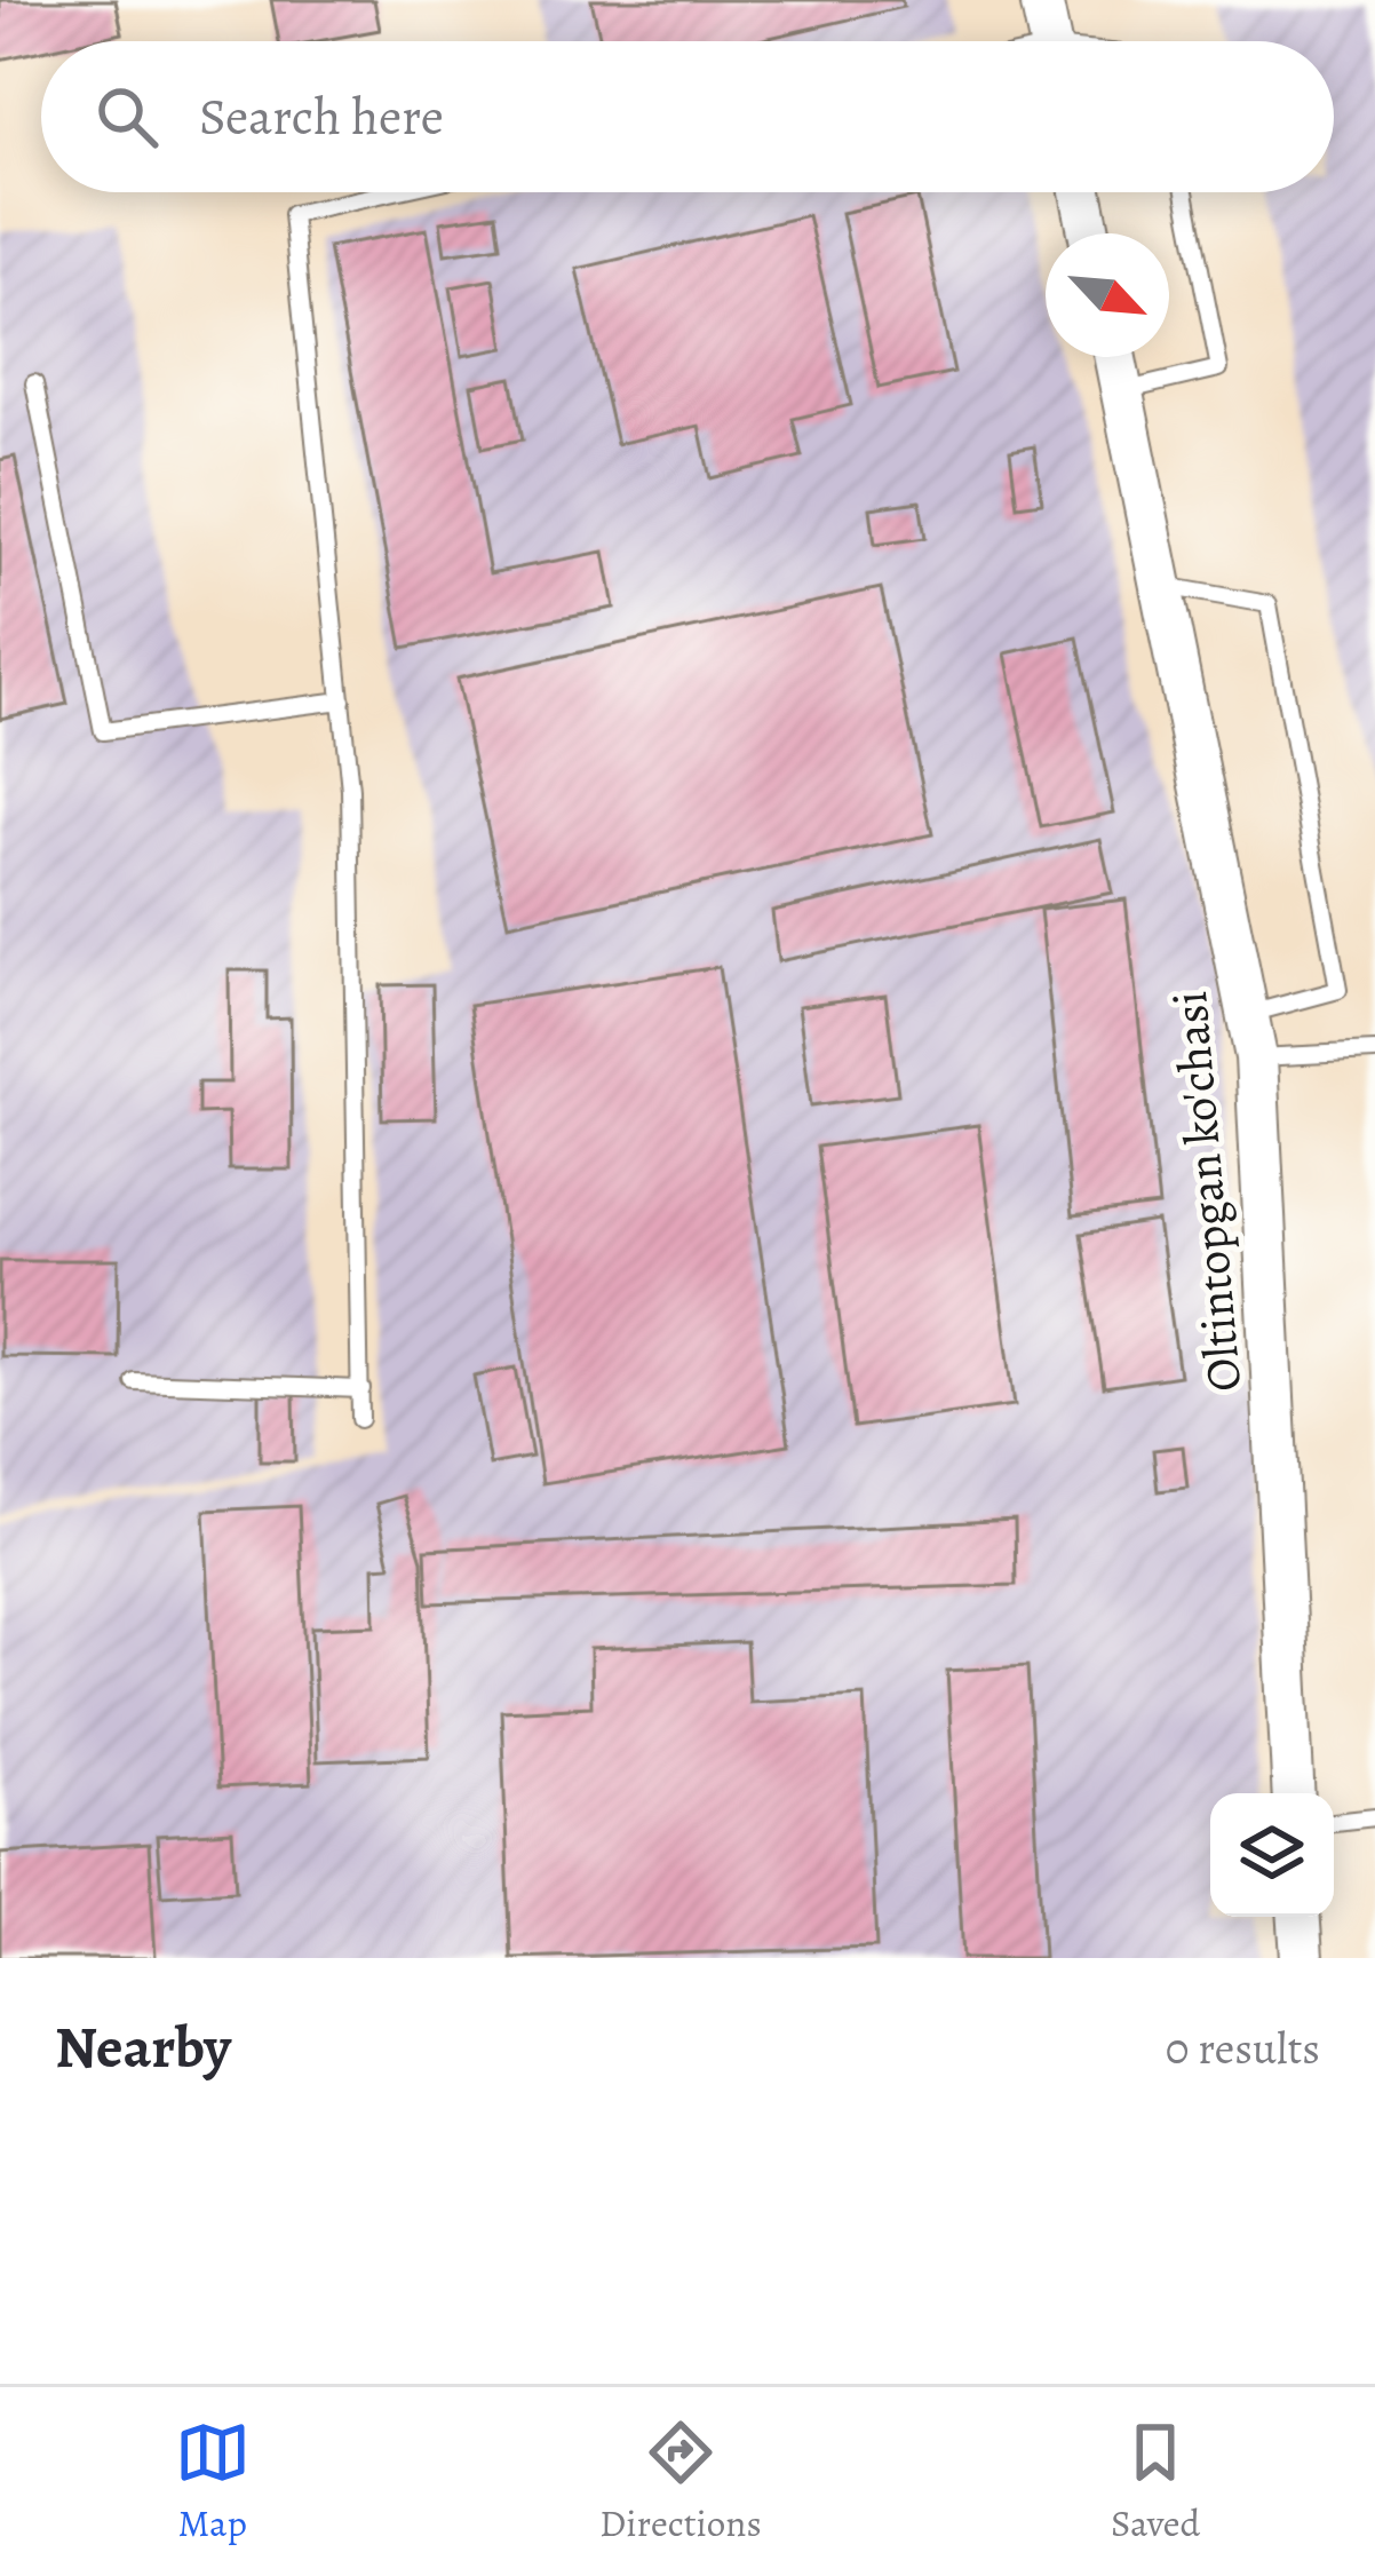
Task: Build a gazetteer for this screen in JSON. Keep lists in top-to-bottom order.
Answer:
{
  "streets": {
    "street": ["Oltintopgan ko'chasi"]
  },
  "north": "bottom right",
  "page": {
    "search": "Search here",
    "heading": ["Nearby", "0 results"],
    "nav": ["Map", "Directions", "Saved"]
  }
}
